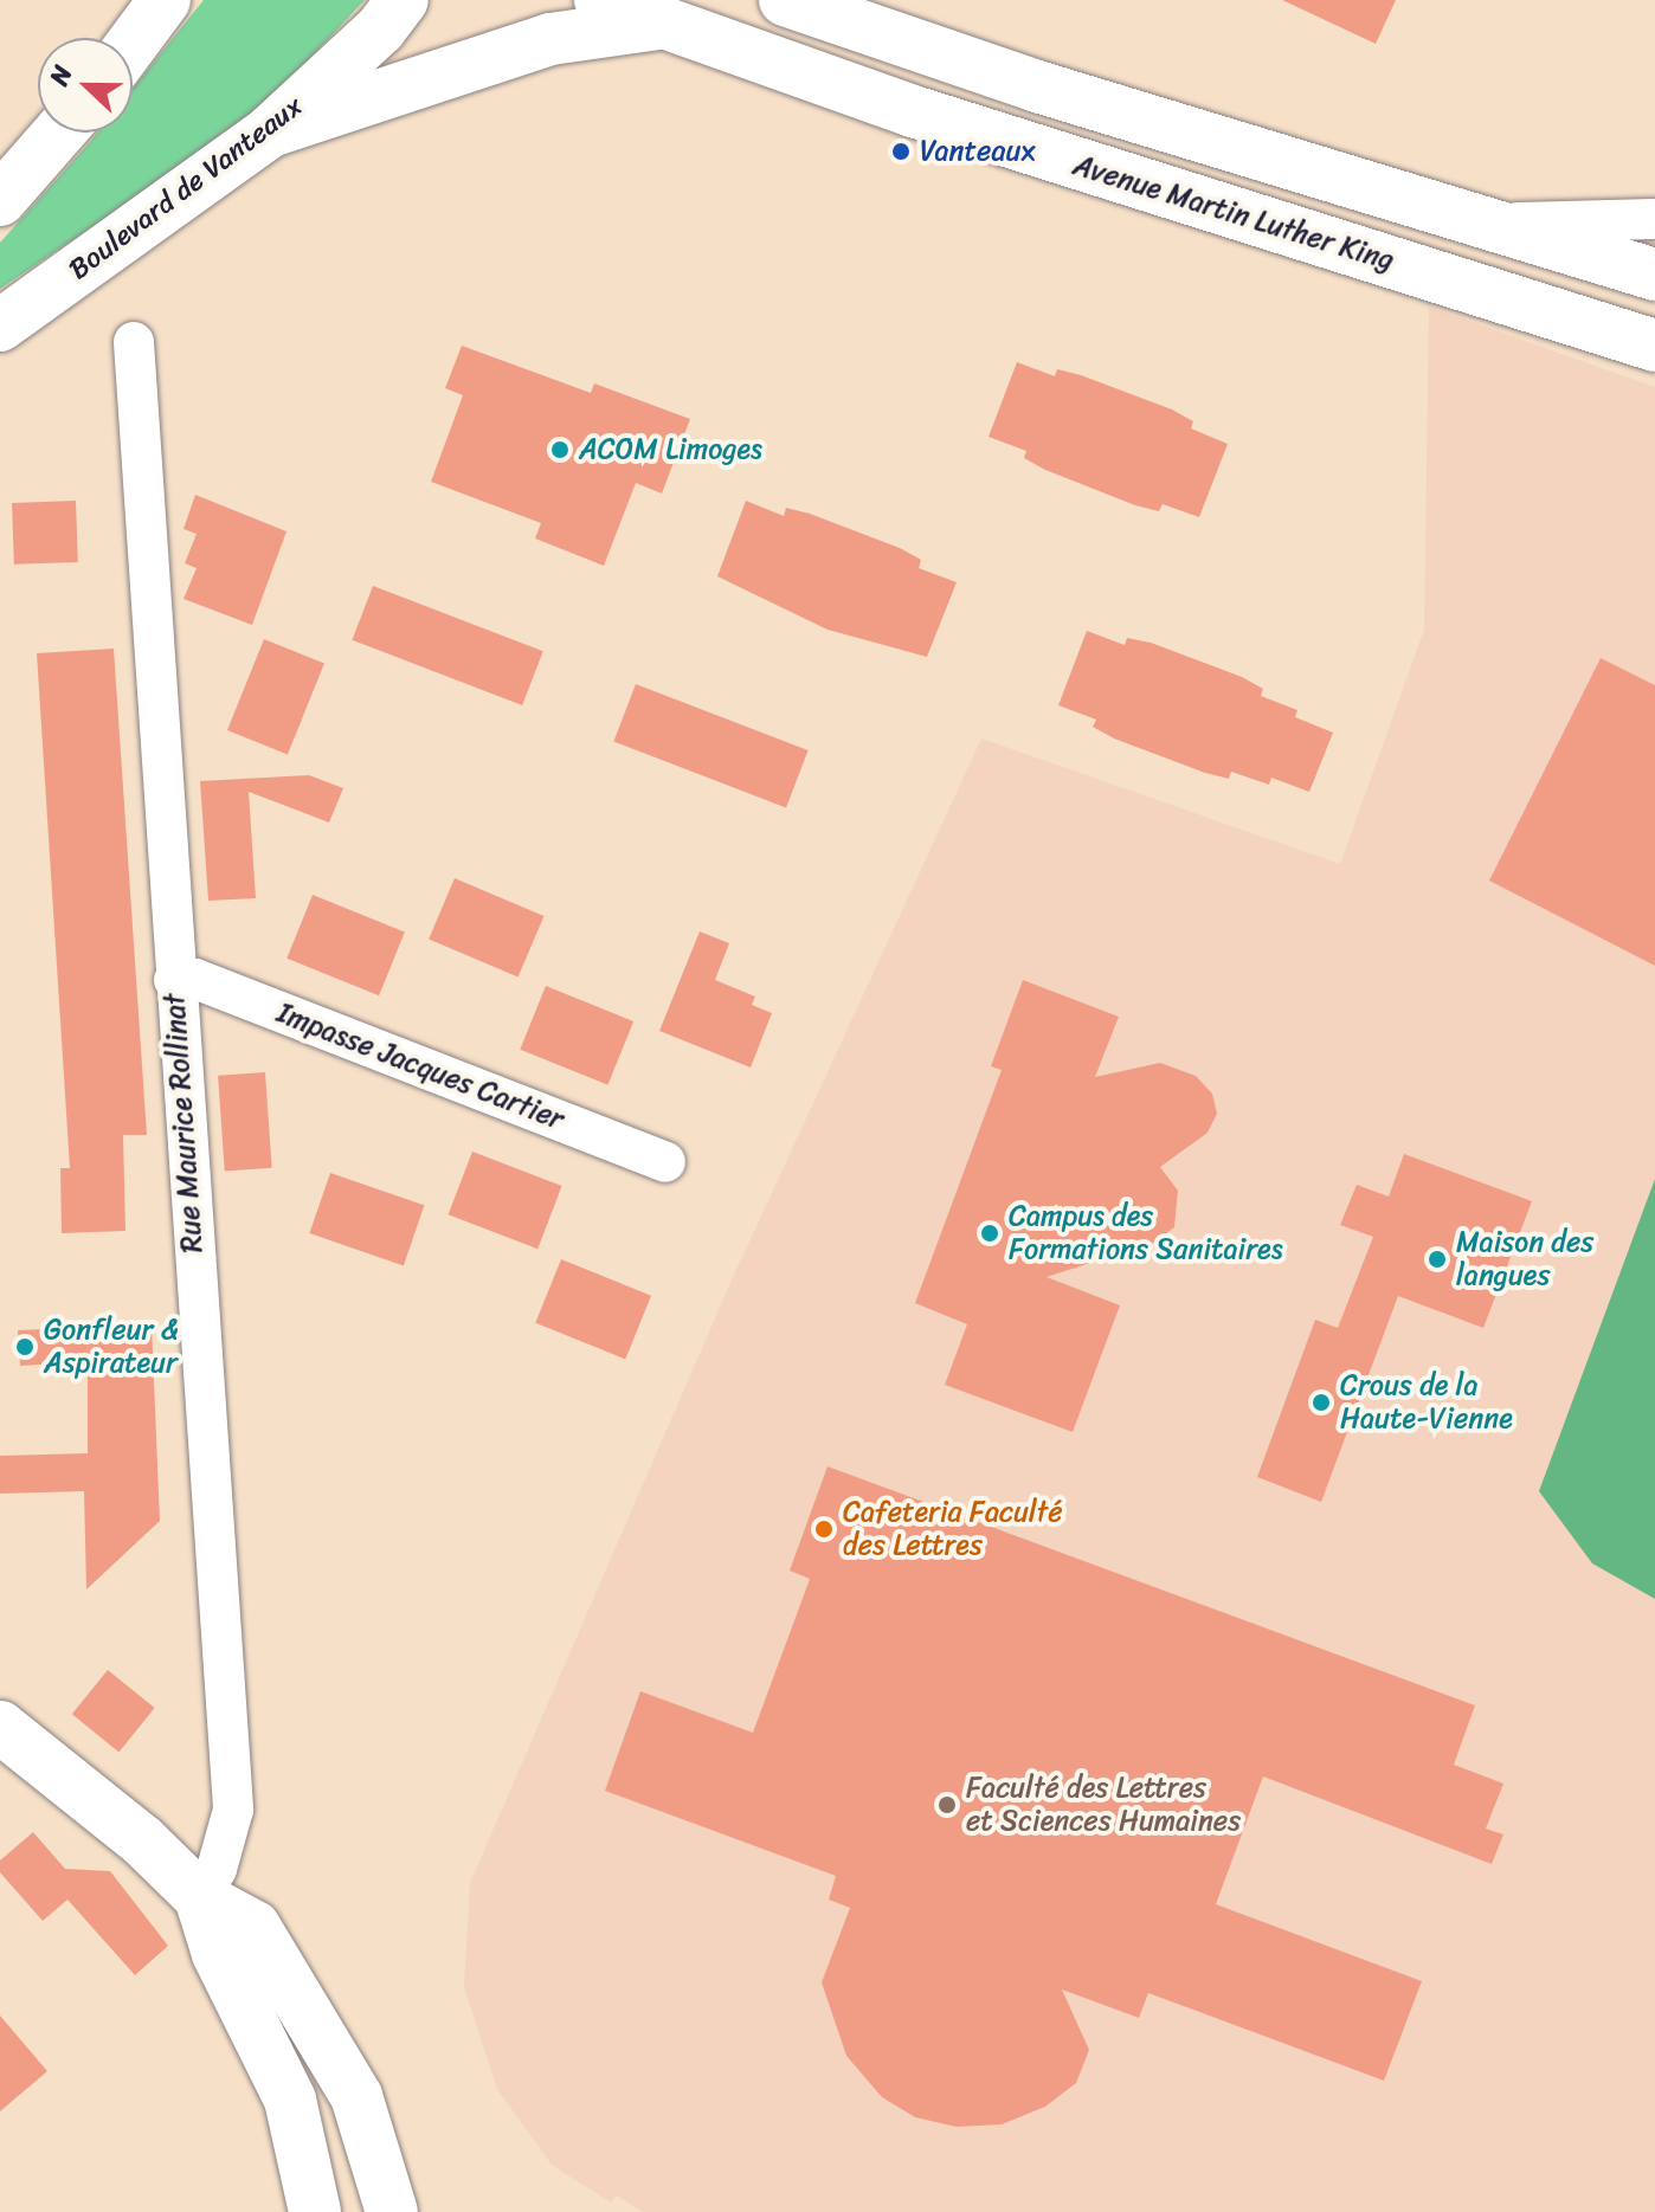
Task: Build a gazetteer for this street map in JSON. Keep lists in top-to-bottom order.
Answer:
{
  "streets": {
    "main road": ["Boulevard de Vanteaux", "Avenue Martin Luther King"],
    "street": ["Impasse Jacques Cartier", "Rue Maurice Rollinat"]
  },
  "crossings": [
    ["Impasse Jacques Cartier", "Rue Maurice Rollinat"]
  ],
  "places": [
    "Vanteaux",
    "ACOM Limoges",
    "Campus des Formations Sanitaires",
    "Maison des langues",
    "Gonfleur & Aspirateur",
    "Crous de la Haute-Vienne",
    "Cafeteria Faculté des Lettres",
    "Faculté des Lettres et Sciences Humaines"
  ],
  "north": "left"
}
